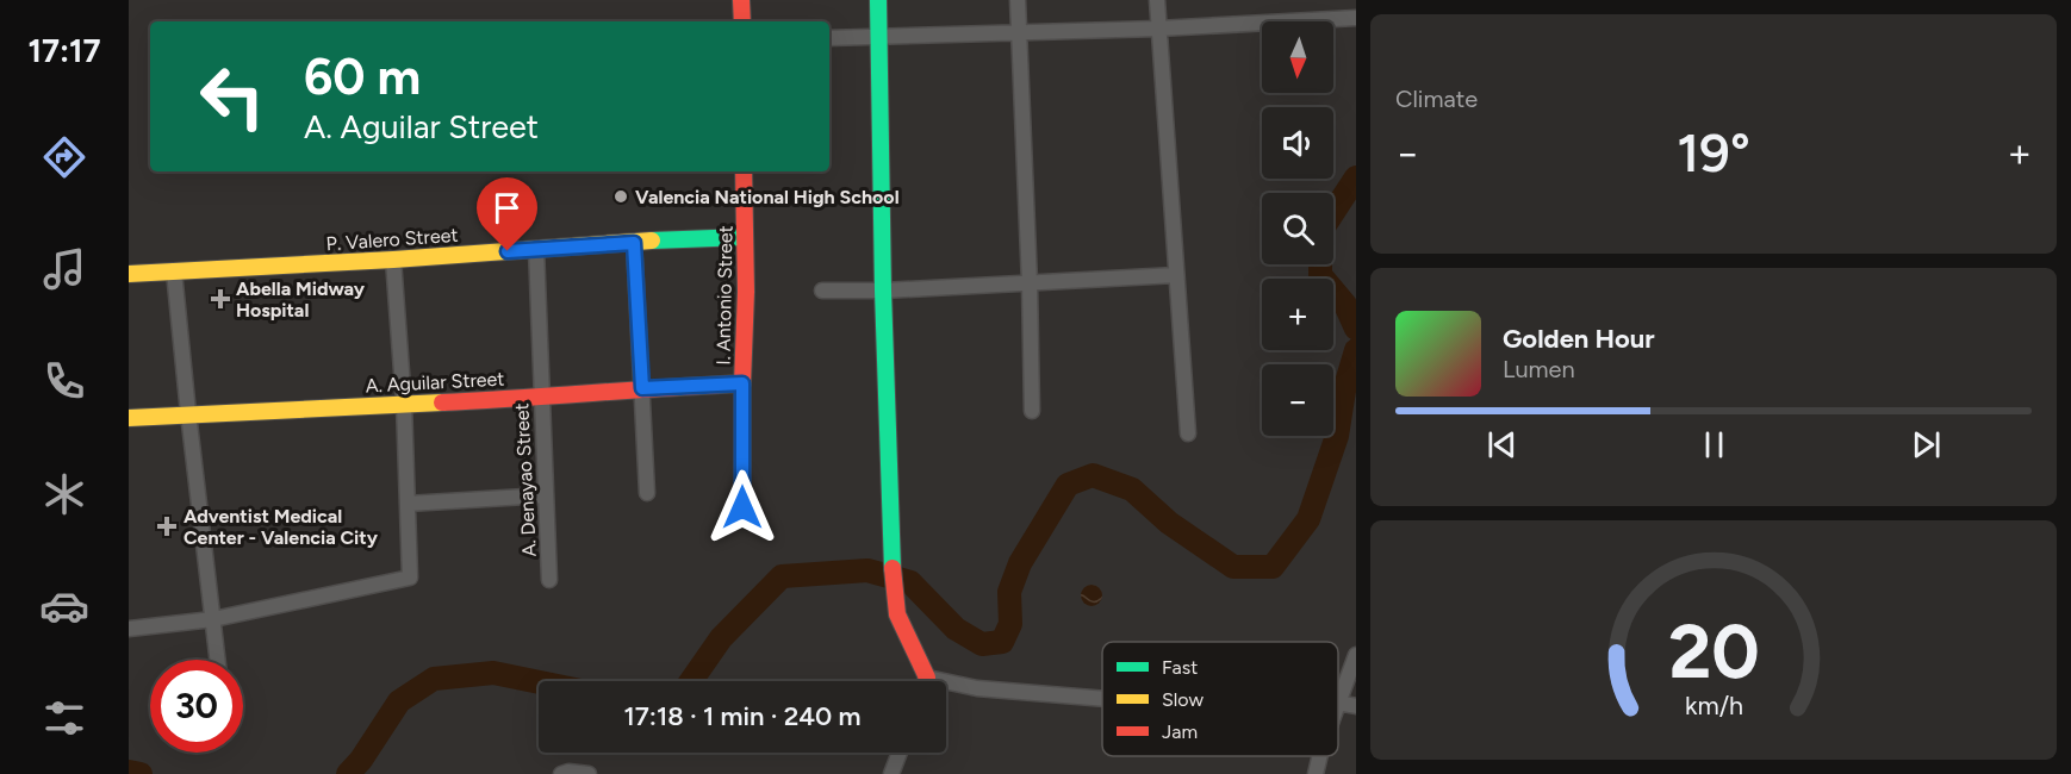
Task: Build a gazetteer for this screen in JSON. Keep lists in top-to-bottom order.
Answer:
{
  "streets": {
    "street": [
      "P. Valero Street",
      "I. Antonio Street",
      "A. Aguilar Street",
      "A. Denayao Street"
    ]
  },
  "crossings": [
    ["P. Valero Street", "I. Antonio Street"],
    ["P. Valero Street", "A. Denayao Street"],
    ["I. Antonio Street", "A. Aguilar Street"],
    ["A. Aguilar Street", "A. Denayao Street"]
  ],
  "places": {
    "other": ["Valencia National High School"],
    "health": ["Abella Midway Hospital", "Adventist Medical Center - Valencia City"]
  },
  "legend": ["Fast", "Slow", "Jam"],
  "north": "bottom",
  "page": {
    "tabs": "17:17",
    "tile": "Climate",
    "map_buttons": ["+", "−"],
    "turn": ["60 m", "A. Aguilar Street"],
    "heat": ["−", "19°", "+"],
    "song": ["Golden Hour", "Lumen"],
    "limit": "30",
    "trip": "17:18 · 1 min · 240 m",
    "gauge": ["20", "km/h"]
  }
}
